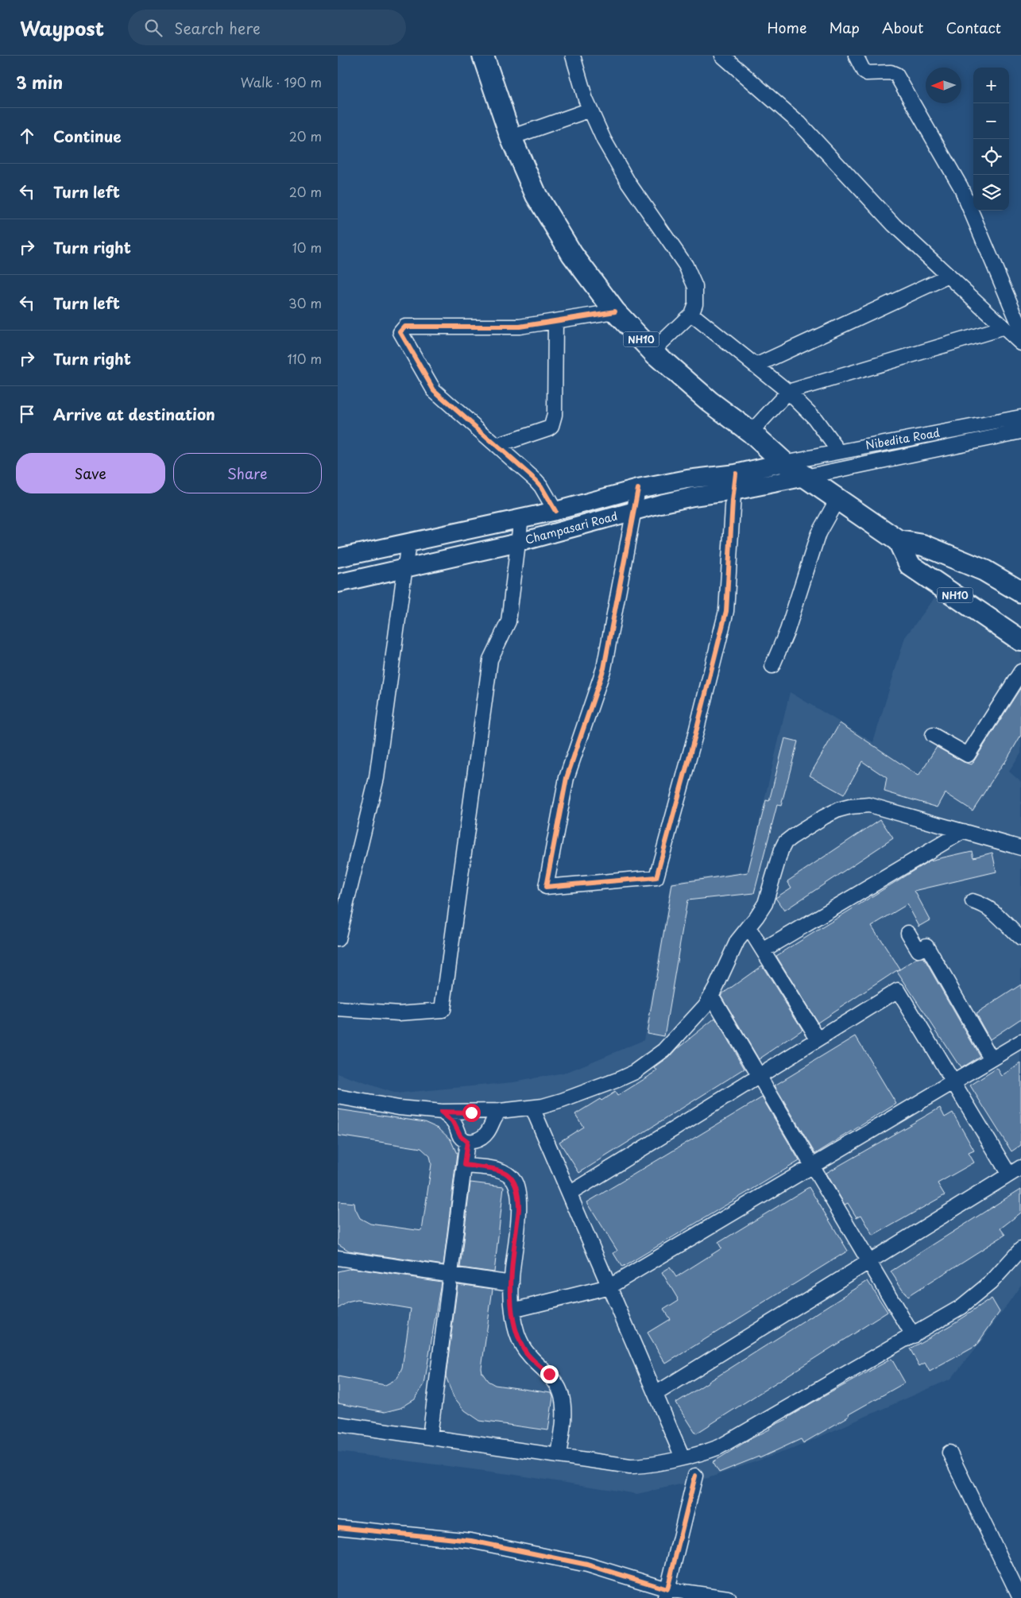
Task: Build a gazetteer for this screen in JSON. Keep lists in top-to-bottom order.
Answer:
{
  "streets": {
    "highway": ["NH10"],
    "main road": ["Champasari Road"],
    "street": ["Nibedita Road"]
  },
  "crossings": [
    ["NH10", "Nibedita Road"],
    ["NH10", "Champasari Road"],
    ["Nibedita Road", "Champasari Road"]
  ],
  "north": "left",
  "page": {
    "header": "Waypost",
    "search": "Search here",
    "nav": [
      "Home",
      "Map",
      "About",
      "Contact"
    ],
    "heading": ["3 min", "Walk · 190 m"],
    "map_buttons": ["+", "−"],
    "list": [
      ["Continue", "20 m"],
      ["Turn left", "20 m"],
      ["Turn right", "10 m"],
      ["Turn left", "30 m"],
      ["Turn right", "110 m"],
      "Arrive at destination"
    ],
    "buttons": ["Save", "Share"]
  }
}
